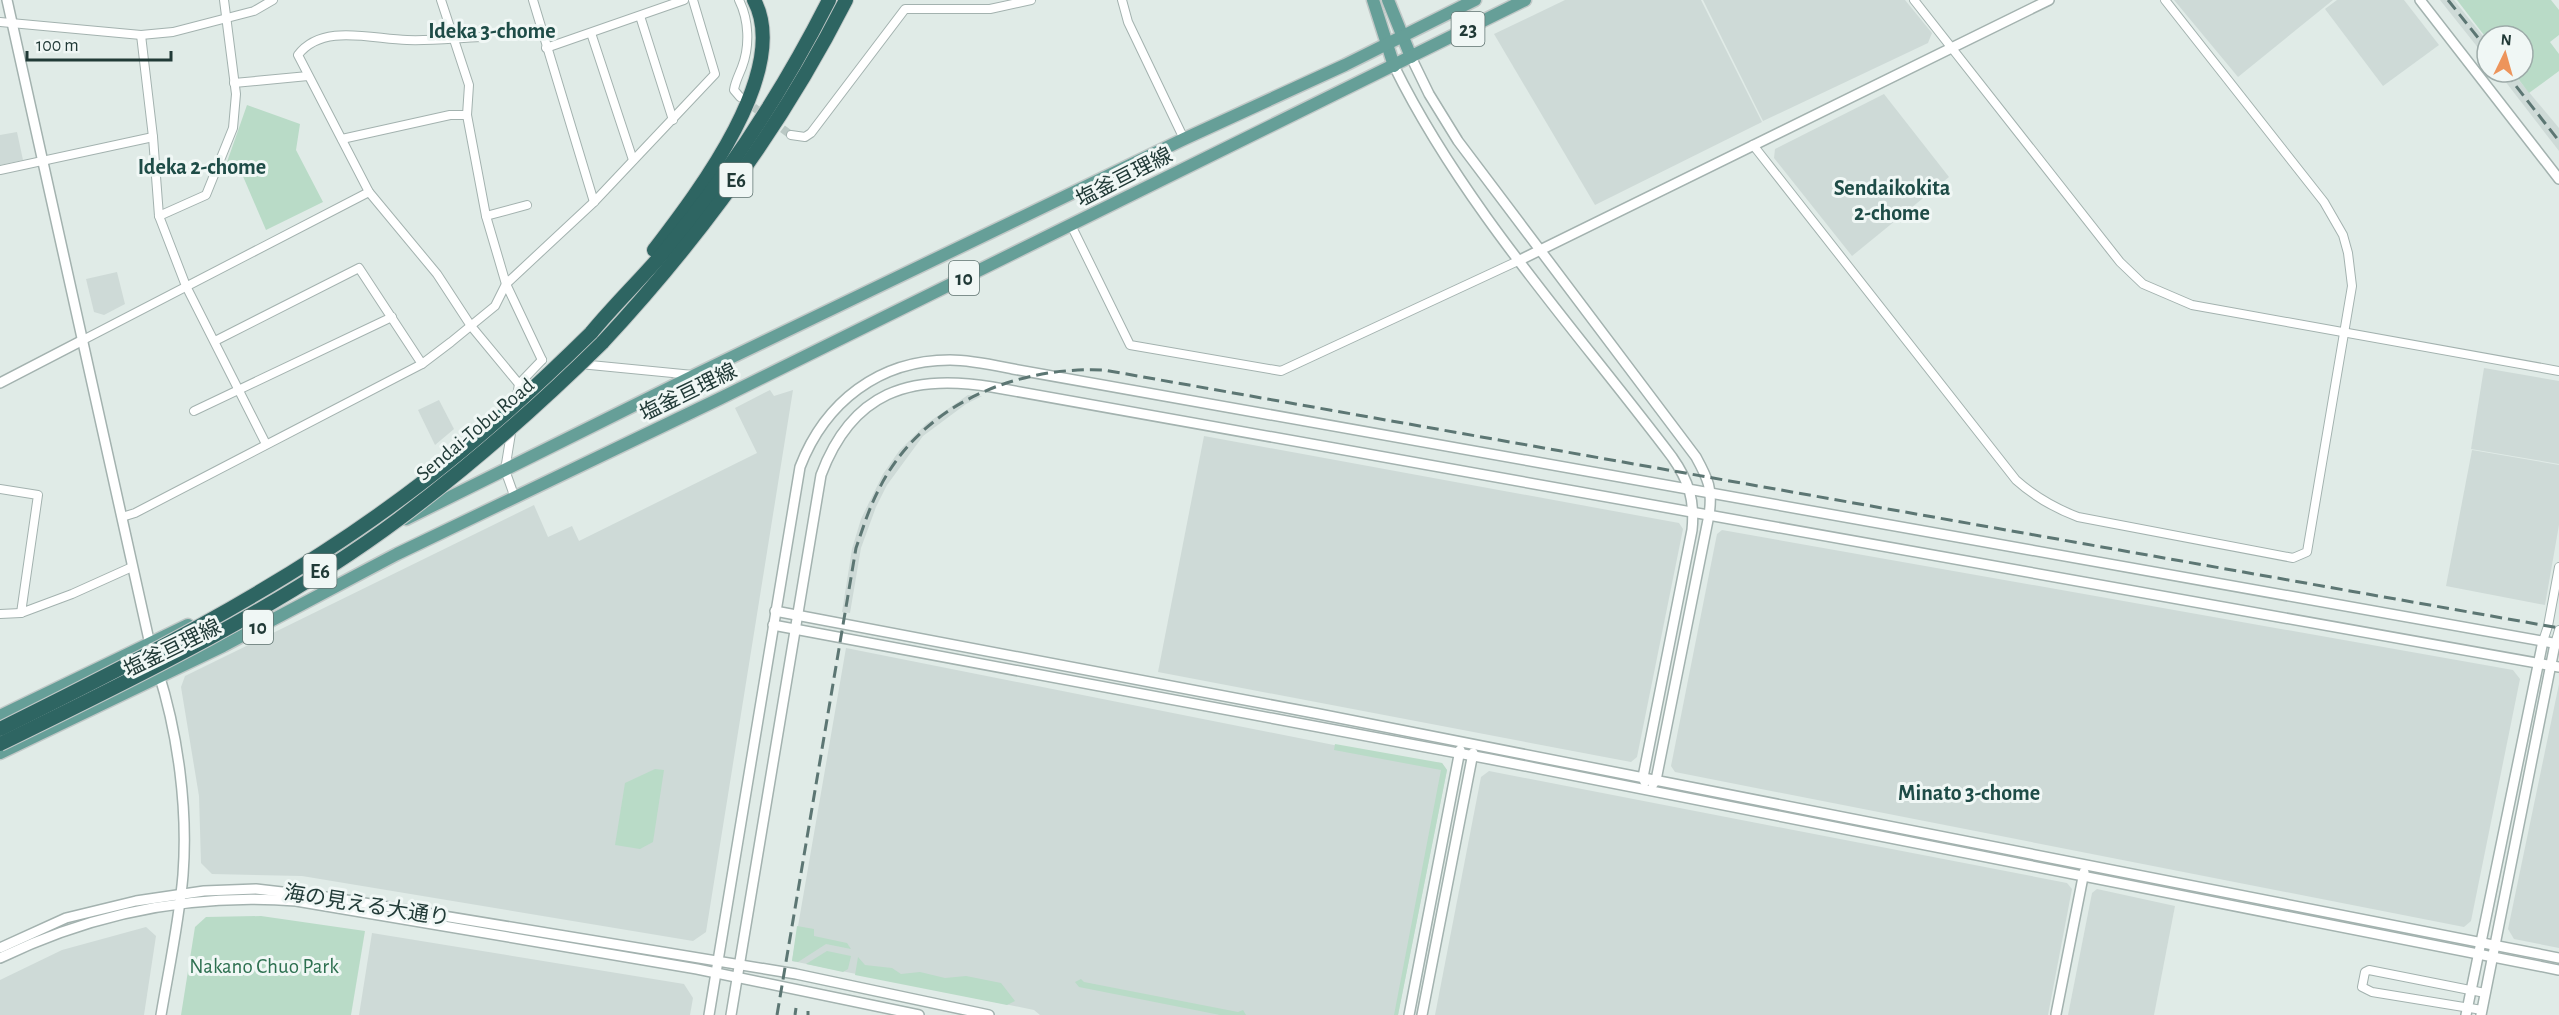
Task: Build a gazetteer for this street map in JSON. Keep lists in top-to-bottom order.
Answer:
{
  "streets": {
    "highway": ["E6", "Sendai-Tobu Road"],
    "main road": ["23", "塩釜亘理線", "10"],
    "street": ["海の見える大通り"]
  },
  "crossings": [
    ["23", "塩釜亘理線"]
  ],
  "districts": [
    "Ideka 3-chome",
    "Ideka 2-chome",
    "Sendaikokita 2-chome",
    "Minato 3-chome"
  ],
  "parks": ["Nakano Chuo Park"],
  "scale_bar": "100 m",
  "north": "top"
}
